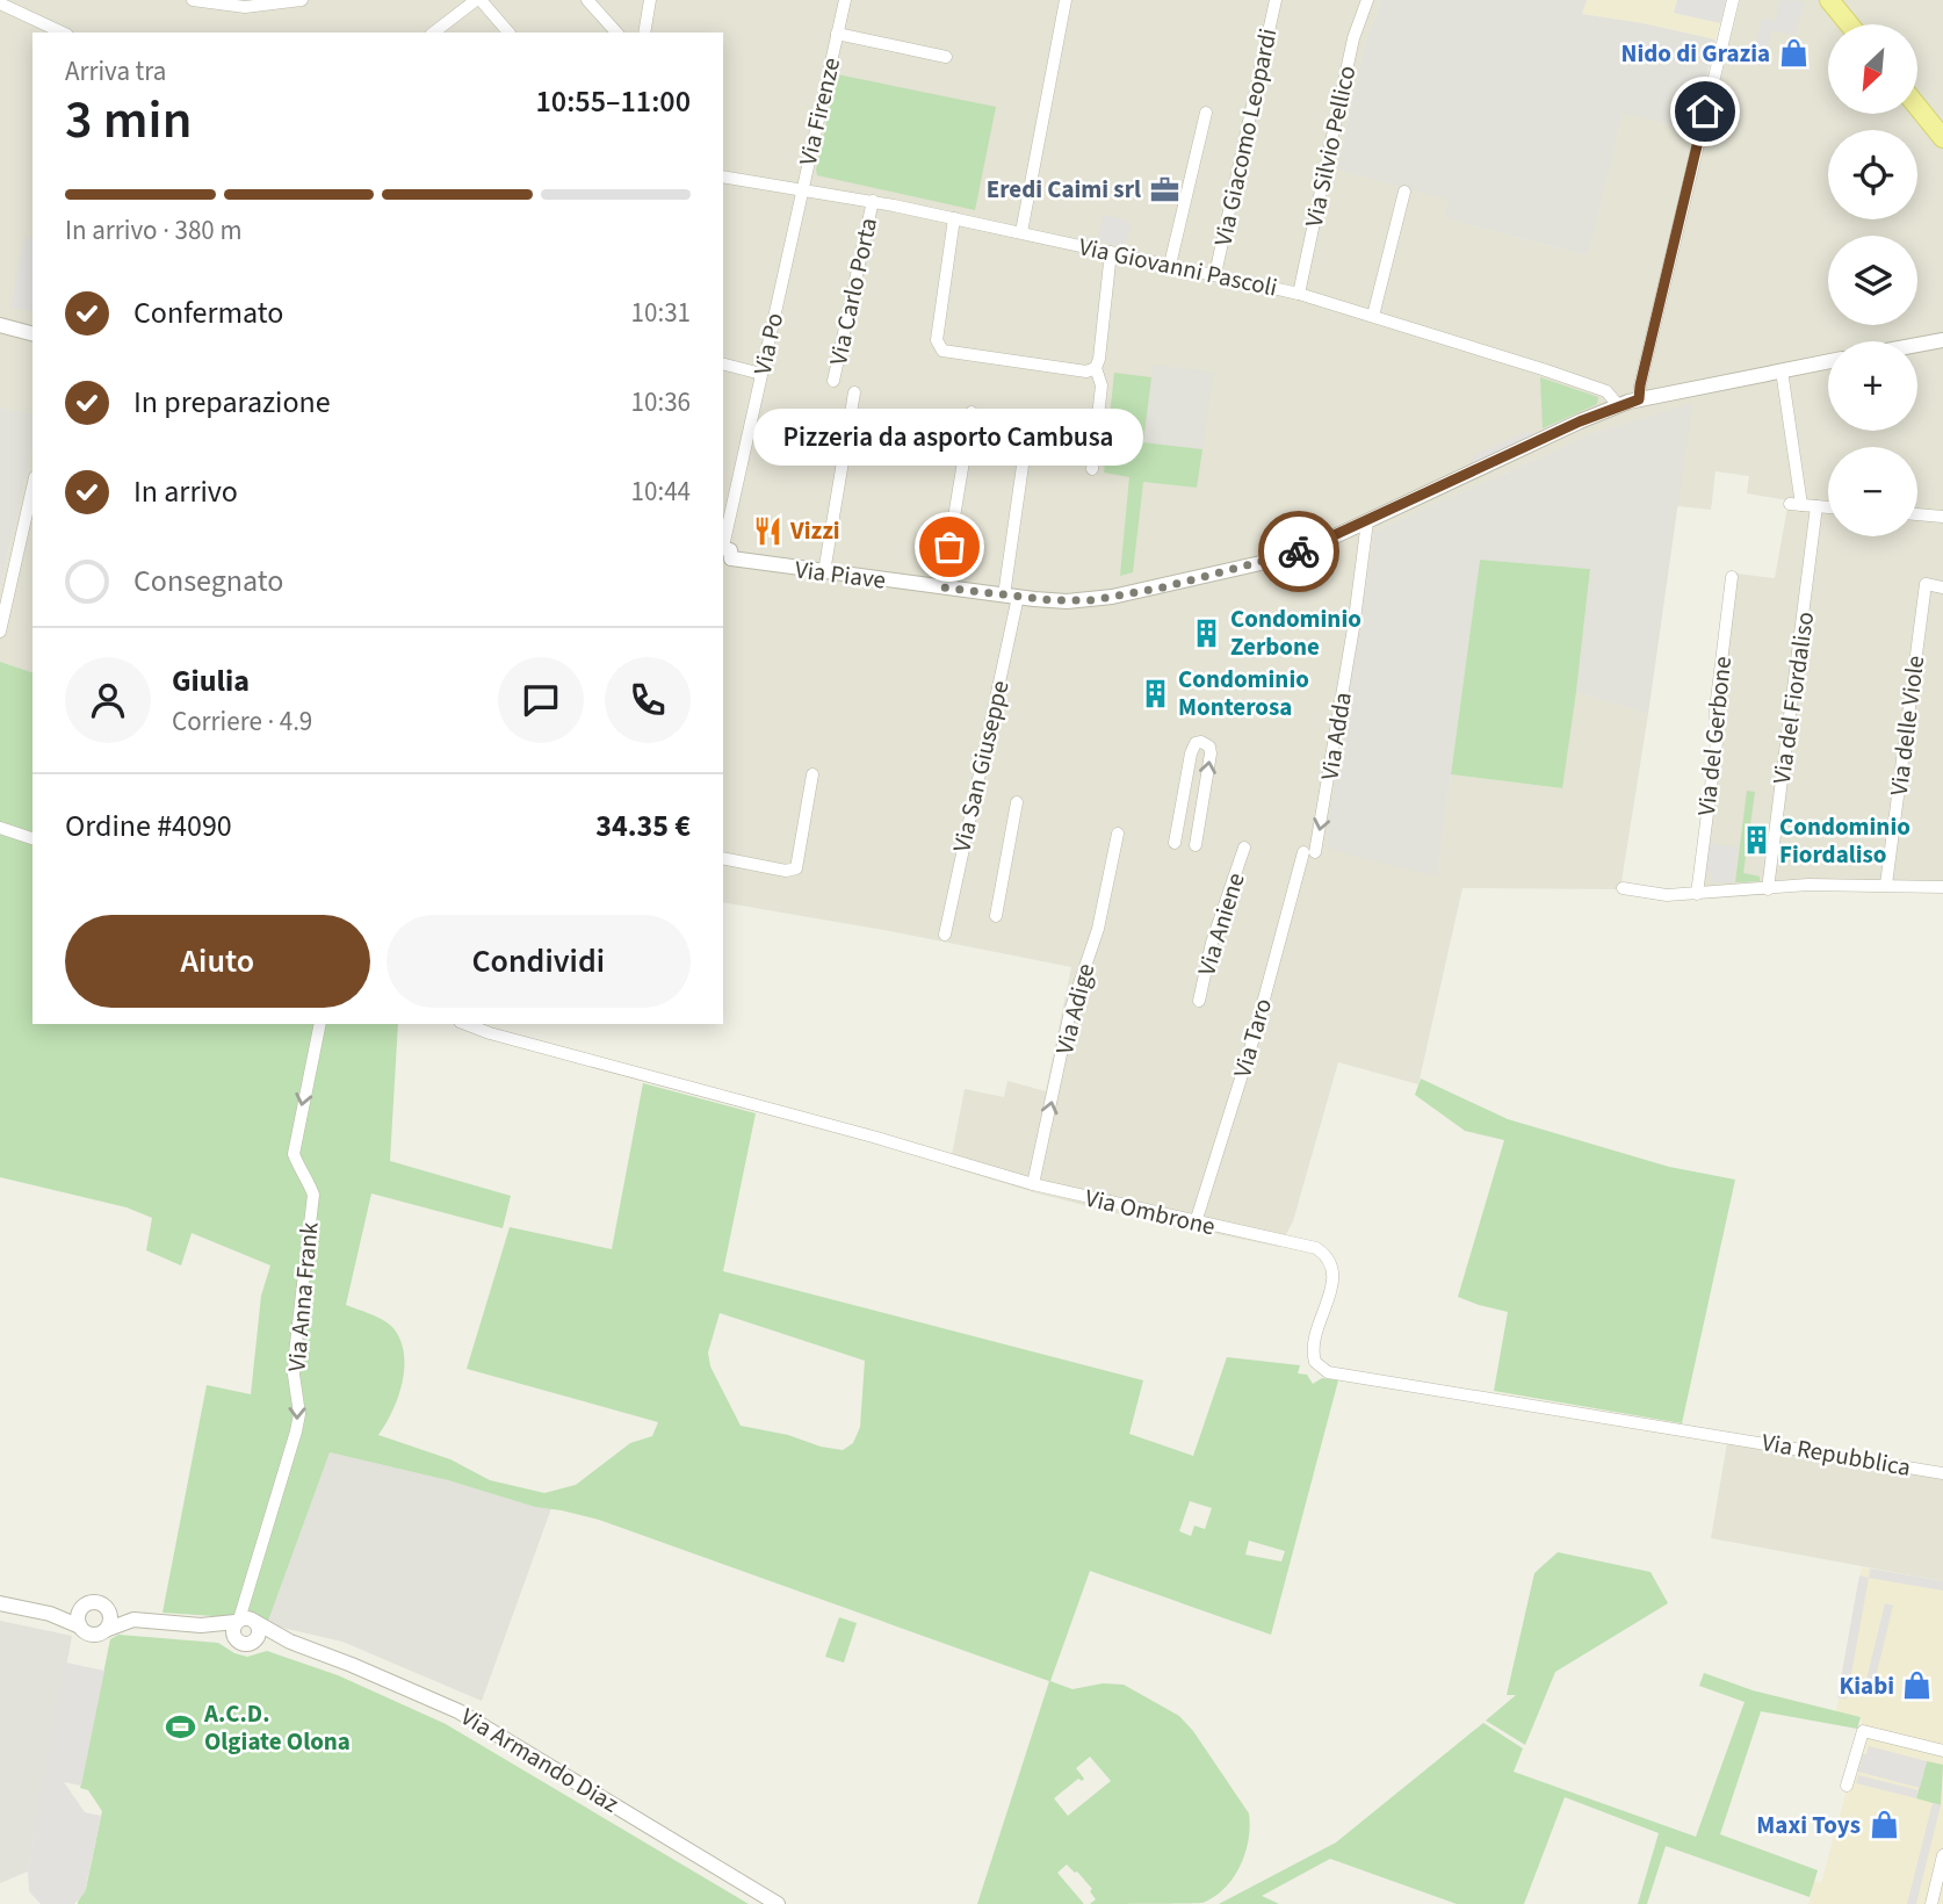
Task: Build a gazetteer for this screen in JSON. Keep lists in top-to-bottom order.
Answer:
{
  "streets": {
    "street": [
      "Via Firenze",
      "Via Giacomo Leopardi",
      "Via Silvio Pellico",
      "Via Giovanni Pascoli",
      "Via Carlo Porta",
      "Via Po",
      "Via Piave",
      "Via del Fiordaliso",
      "Via delle Viole",
      "Via Adda",
      "Via del Gerbone",
      "Via San Giuseppe",
      "Via Aniene",
      "Via Adige",
      "Via Taro",
      "Via Ombrone",
      "Via Anna Frank",
      "Via Repubblica",
      "Via Armando Diaz"
    ]
  },
  "crossings": [
    ["Via Firenze", "Via Giovanni Pascoli"],
    ["Via Firenze", "Via Po"],
    ["Via Giacomo Leopardi", "Via Giovanni Pascoli"],
    ["Via Silvio Pellico", "Via Giovanni Pascoli"],
    ["Via Giovanni Pascoli", "Via Carlo Porta"],
    ["Via Giovanni Pascoli", "Via Po"],
    ["Via Giovanni Pascoli", "Via Piave"],
    ["Via Po", "Via Piave"],
    ["Via Piave", "Via Adda"],
    ["Via Piave", "Via San Giuseppe"],
    ["Via Adda", "Via Taro"],
    ["Via Adige", "Via Ombrone"],
    ["Via Taro", "Via Ombrone"],
    ["Via Ombrone", "Via Repubblica"],
    ["Via Anna Frank", "Via Armando Diaz"]
  ],
  "one_way": ["Via Adda", "Via Adige", "Via Anna Frank"],
  "places": {
    "shop": ["Nido di Grazia", "Kiabi", "Maxi Toys"],
    "office": ["Eredi Caimi srl"],
    "restaurant": ["Vizzi"],
    "other": ["Pizzeria da asporto Cambusa"],
    "building": ["Condominio Zerbone", "Condominio Monterosa", "Condominio Fiordaliso"],
    "sports": ["A.C.D. Olgiate Olona"]
  },
  "north": "bottom left",
  "page": {
    "map_buttons": ["+", "−"],
    "heading": ["3 min", "Arriva tra", "10:55–11:00"],
    "panel": [
      "Giulia",
      "Corriere · 4.9",
      "Ordine #4090",
      "34.35 €"
    ],
    "bar": "In arrivo · 380 m",
    "list": [
      ["Confermato", "10:31"],
      ["In preparazione", "10:36"],
      ["In arrivo", "10:44"],
      "Consegnato"
    ],
    "bubble": "Pizzeria da asporto Cambusa",
    "buttons": ["Aiuto", "Condividi"]
  }
}
